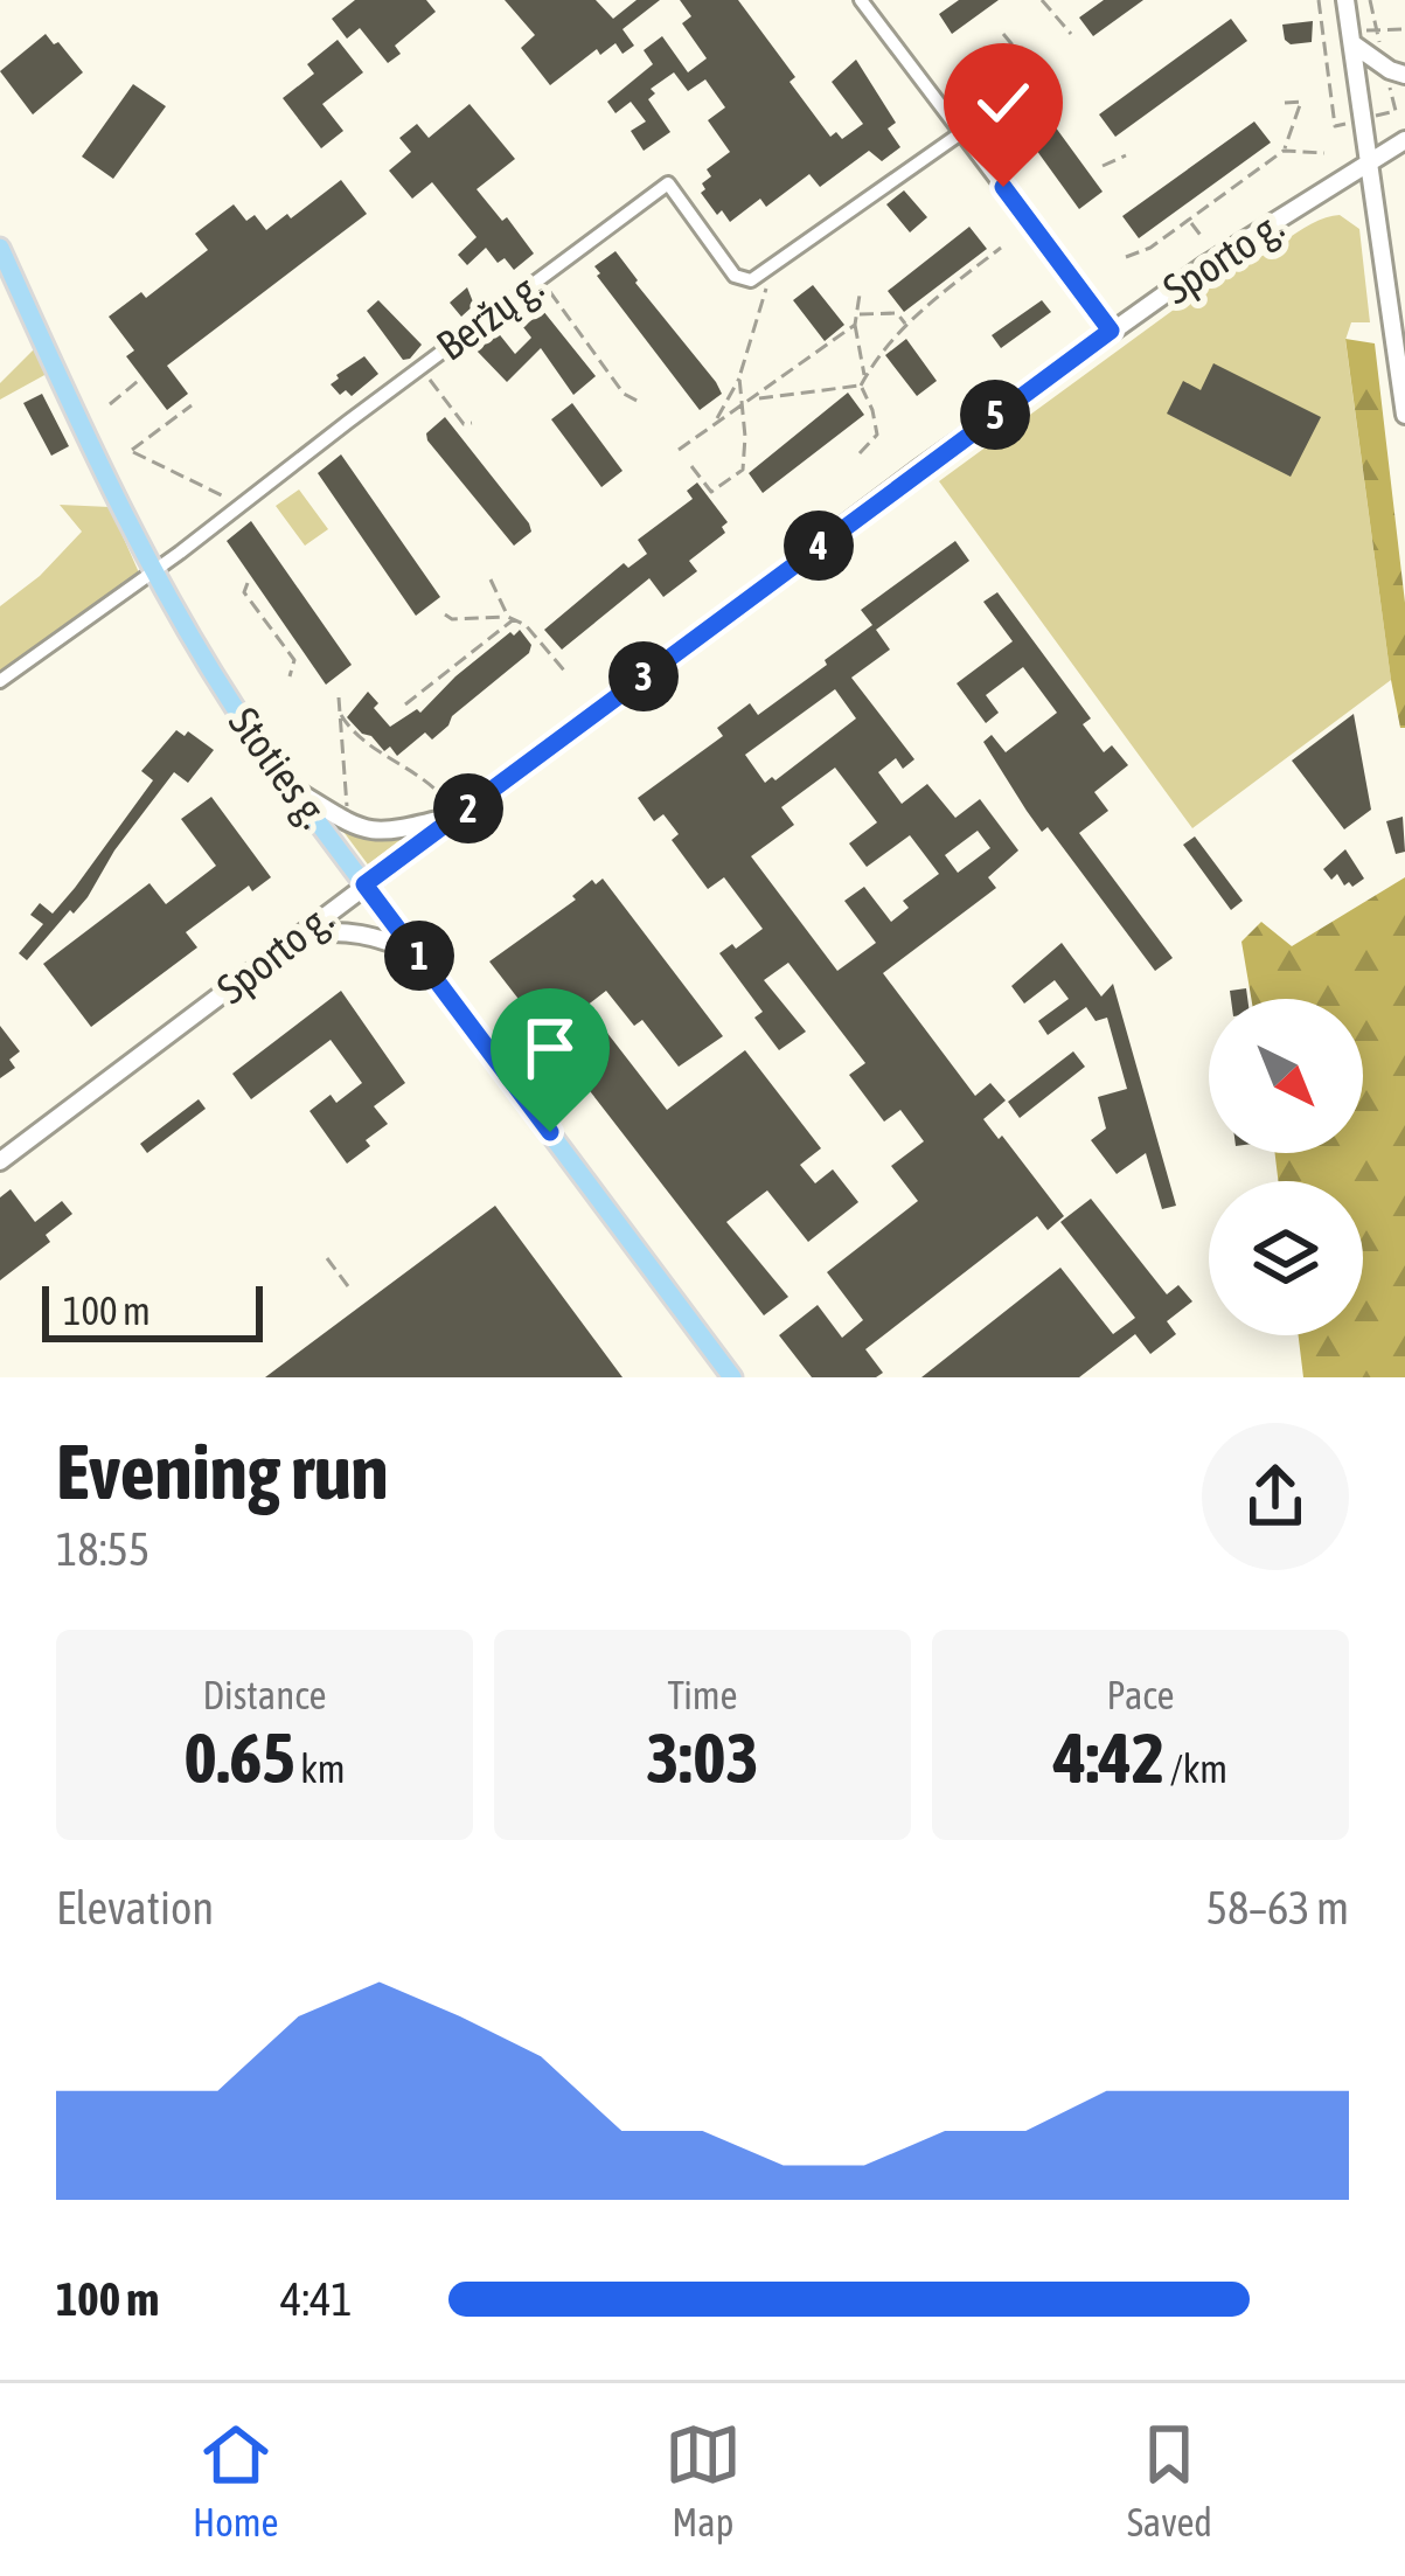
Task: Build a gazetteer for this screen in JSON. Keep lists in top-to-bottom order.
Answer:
{
  "streets": {
    "main road": ["Stoties g."],
    "street": ["Sporto g.", "Beržų g."]
  },
  "crossings": [
    ["Sporto g.", "Stoties g."],
    ["Beržų g.", "Stoties g."]
  ],
  "scale_bar": "100 m",
  "north": "bottom right",
  "page": {
    "pins": [
      "5",
      "4",
      "3",
      "2",
      "1"
    ],
    "scale": "100 m",
    "heading": ["Evening run", "18:55"],
    "stats": [
      ["Distance", "0.65 km"],
      ["Time", "3:03"],
      ["Pace", "4:42 /km"]
    ],
    "chart": ["Elevation", "58–63 m"],
    "list": [
      {
        "name": "100 m",
        "note": "4:41"
      }
    ],
    "tabs": ["Home", "Map", "Saved"]
  }
}
